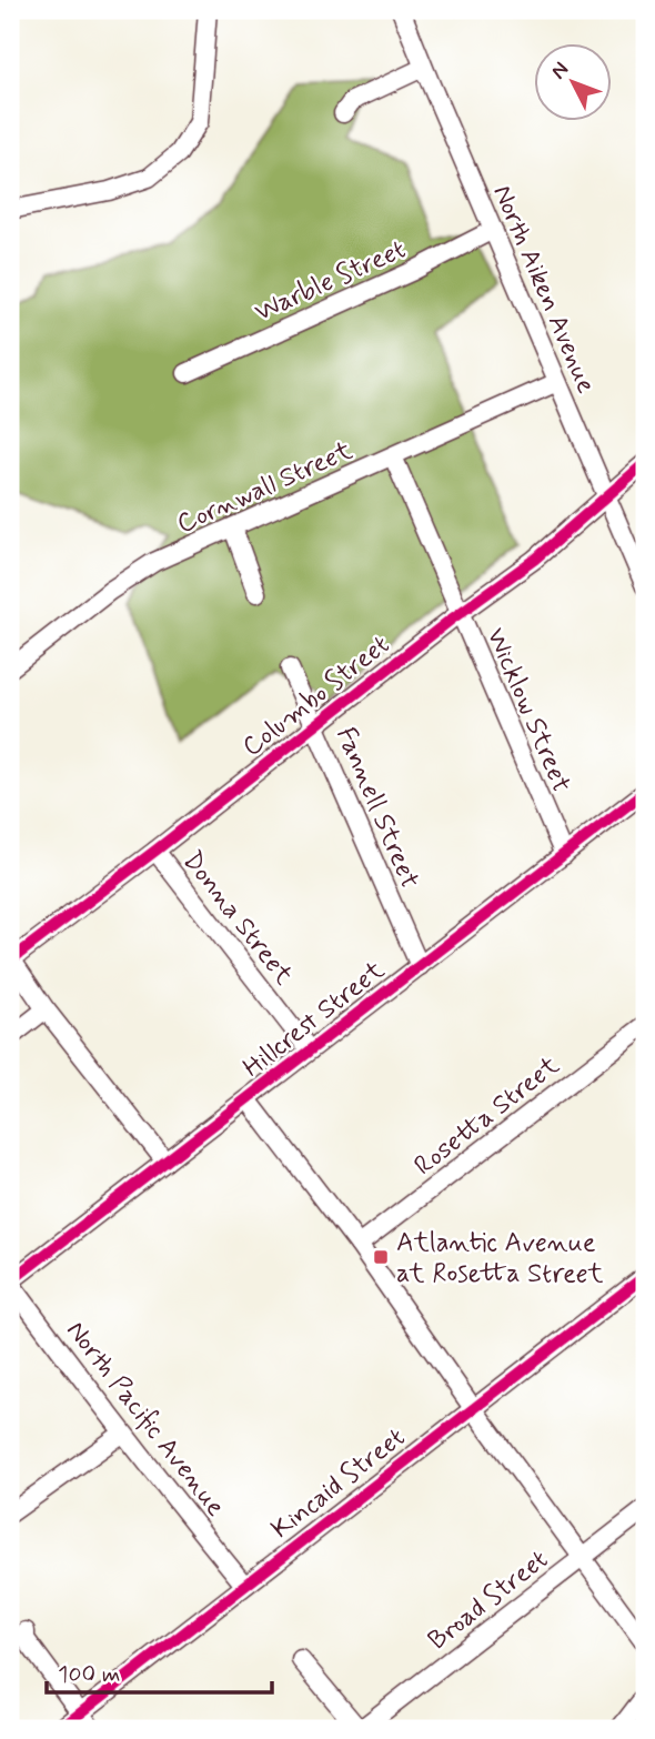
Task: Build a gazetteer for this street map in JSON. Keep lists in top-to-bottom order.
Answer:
{
  "streets": {
    "street": [
      "Warble Street",
      "North Aiken Avenue",
      "Cornwall Street",
      "Columbo Street",
      "Wicklow Street",
      "Fannell Street",
      "Donna Street",
      "Hillcrest Street",
      "Rosetta Street",
      "North Pacific Avenue",
      "Kincaid Street",
      "Broad Street"
    ]
  },
  "crossings": [
    ["Warble Street", "North Aiken Avenue"],
    ["North Aiken Avenue", "Cornwall Street"],
    ["North Aiken Avenue", "Columbo Street"],
    ["Cornwall Street", "Wicklow Street"],
    ["Columbo Street", "Wicklow Street"],
    ["Columbo Street", "Fannell Street"],
    ["Columbo Street", "Donna Street"],
    ["Wicklow Street", "Hillcrest Street"],
    ["Fannell Street", "Hillcrest Street"],
    ["Donna Street", "Hillcrest Street"],
    ["Hillcrest Street", "North Pacific Avenue"],
    ["North Pacific Avenue", "Kincaid Street"]
  ],
  "places": {
    "transit": ["Atlantic Avenue at Rosetta Street"]
  },
  "scale_bar": "100 m",
  "north": "top left"
}
